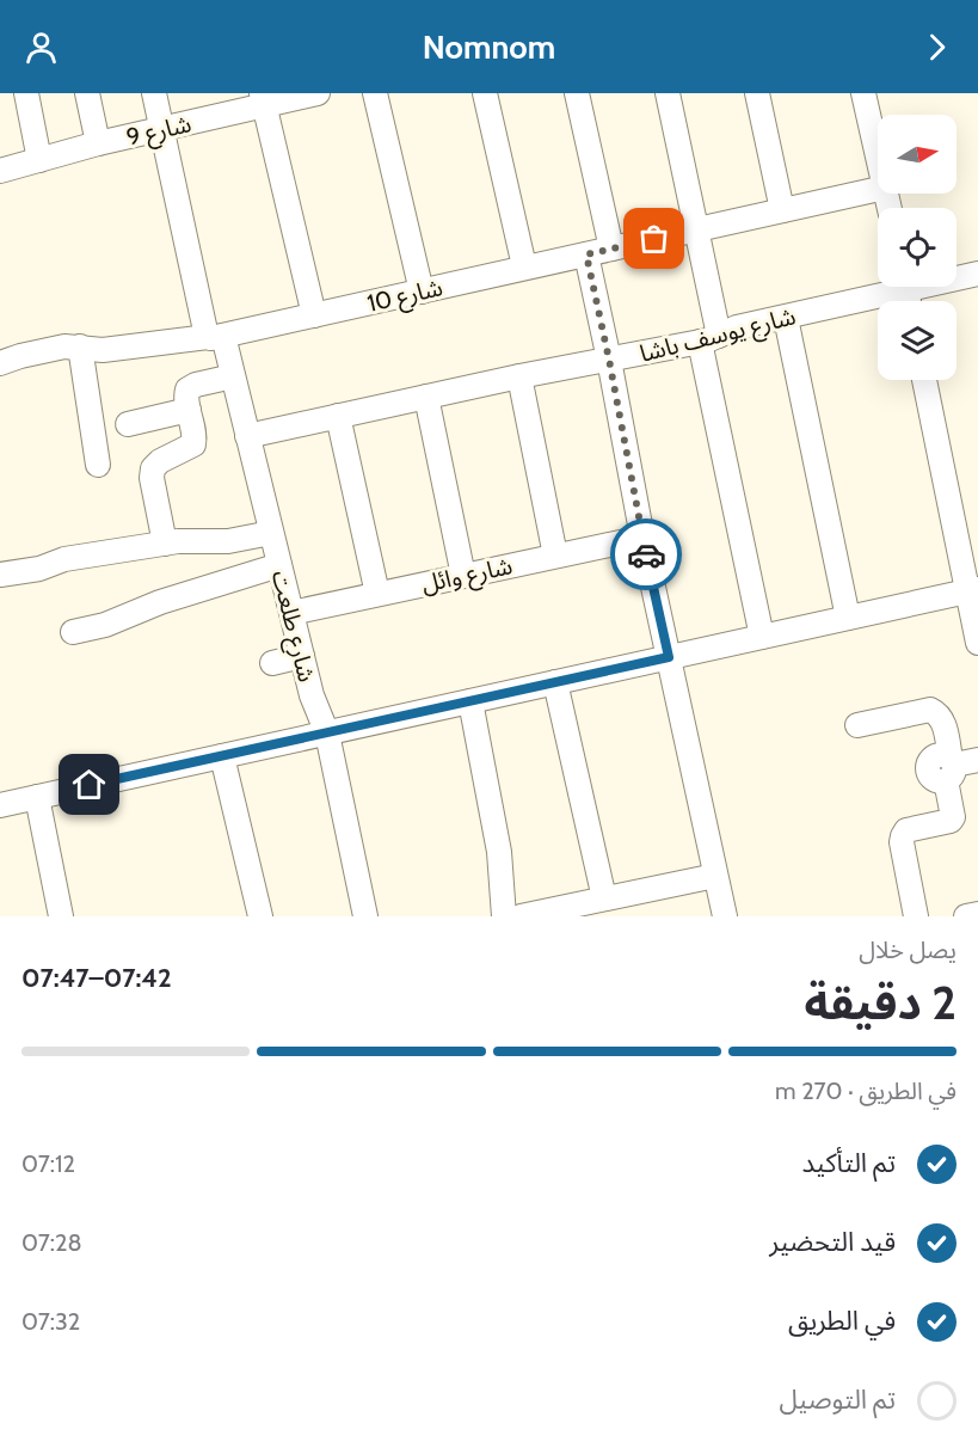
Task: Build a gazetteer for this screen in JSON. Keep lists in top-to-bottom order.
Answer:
{
  "streets": {
    "street": [
      "شارع 9",
      "شارع 10",
      "شارع يوسف باشا",
      "شارع وائل",
      "شارع طلعت"
    ]
  },
  "crossings": [
    ["شارع 9", "شارع طلعت"],
    ["شارع 10", "شارع طلعت"],
    ["شارع يوسف باشا", "شارع طلعت"],
    ["شارع وائل", "شارع طلعت"]
  ],
  "north": "right",
  "page": {
    "header": "Nomnom",
    "heading": ["2 دقيقة", "يصل خلال", "07:42–07:47"],
    "bar": "في الطريق · 270 m",
    "list": [
      ["تم التأكيد", "07:12"],
      ["قيد التحضير", "07:28"],
      ["في الطريق", "07:32"],
      "تم التوصيل"
    ]
  }
}
